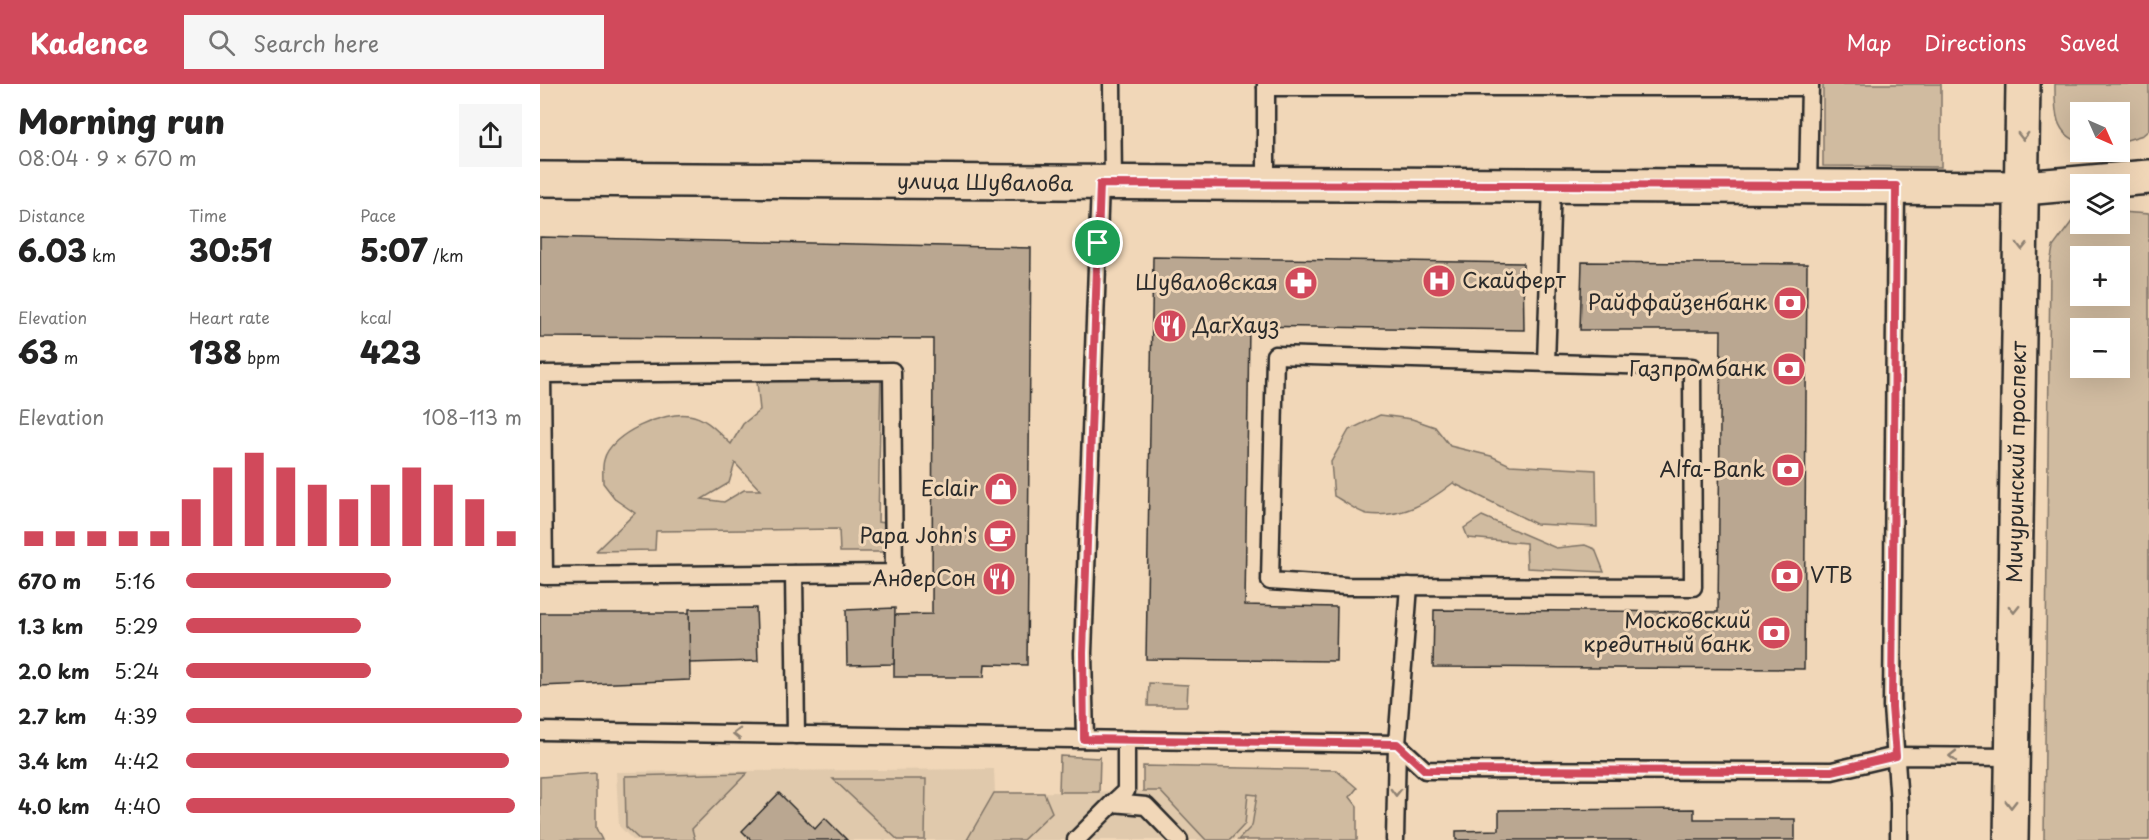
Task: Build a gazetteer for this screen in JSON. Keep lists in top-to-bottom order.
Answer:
{
  "streets": {
    "street": ["улица Шувалова", "Мичуринский проспект"]
  },
  "crossings": [
    ["улица Шувалова", "Мичуринский проспект"]
  ],
  "one_way": ["Мичуринский проспект"],
  "places": {
    "hospital": ["Скайферт"],
    "pharmacy": ["Шуваловская"],
    "bank": [
      "Райффайзенбанк",
      "Газпромбанк",
      "Alfa-Bank",
      "VTB",
      "Московский кредитный банк"
    ],
    "restaurant": ["ДагХауз", "АндерСон"],
    "shop": ["Eclair"],
    "cafe": ["Papa John's"]
  },
  "north": "bottom right",
  "page": {
    "header": "Kadence",
    "search": "Search here",
    "nav": ["Map", "Directions", "Saved"],
    "heading": ["Morning run", "08:04 · 9 × 670 m"],
    "map_buttons": ["+", "−"],
    "stats": [
      ["Distance", "6.03 km"],
      ["Time", "30:51"],
      ["Pace", "5:07 /km"],
      ["Elevation", "63 m"],
      ["Heart rate", "138 bpm"],
      ["kcal", "423"]
    ],
    "chart": ["Elevation", "108–113 m"],
    "list": [
      {
        "name": "670 m",
        "note": "5:16"
      },
      {
        "name": "1.3 km",
        "note": "5:29"
      },
      {
        "name": "2.0 km",
        "note": "5:24"
      },
      {
        "name": "2.7 km",
        "note": "4:39"
      },
      {
        "name": "3.4 km",
        "note": "4:42"
      },
      {
        "name": "4.0 km",
        "note": "4:40"
      }
    ]
  }
}
